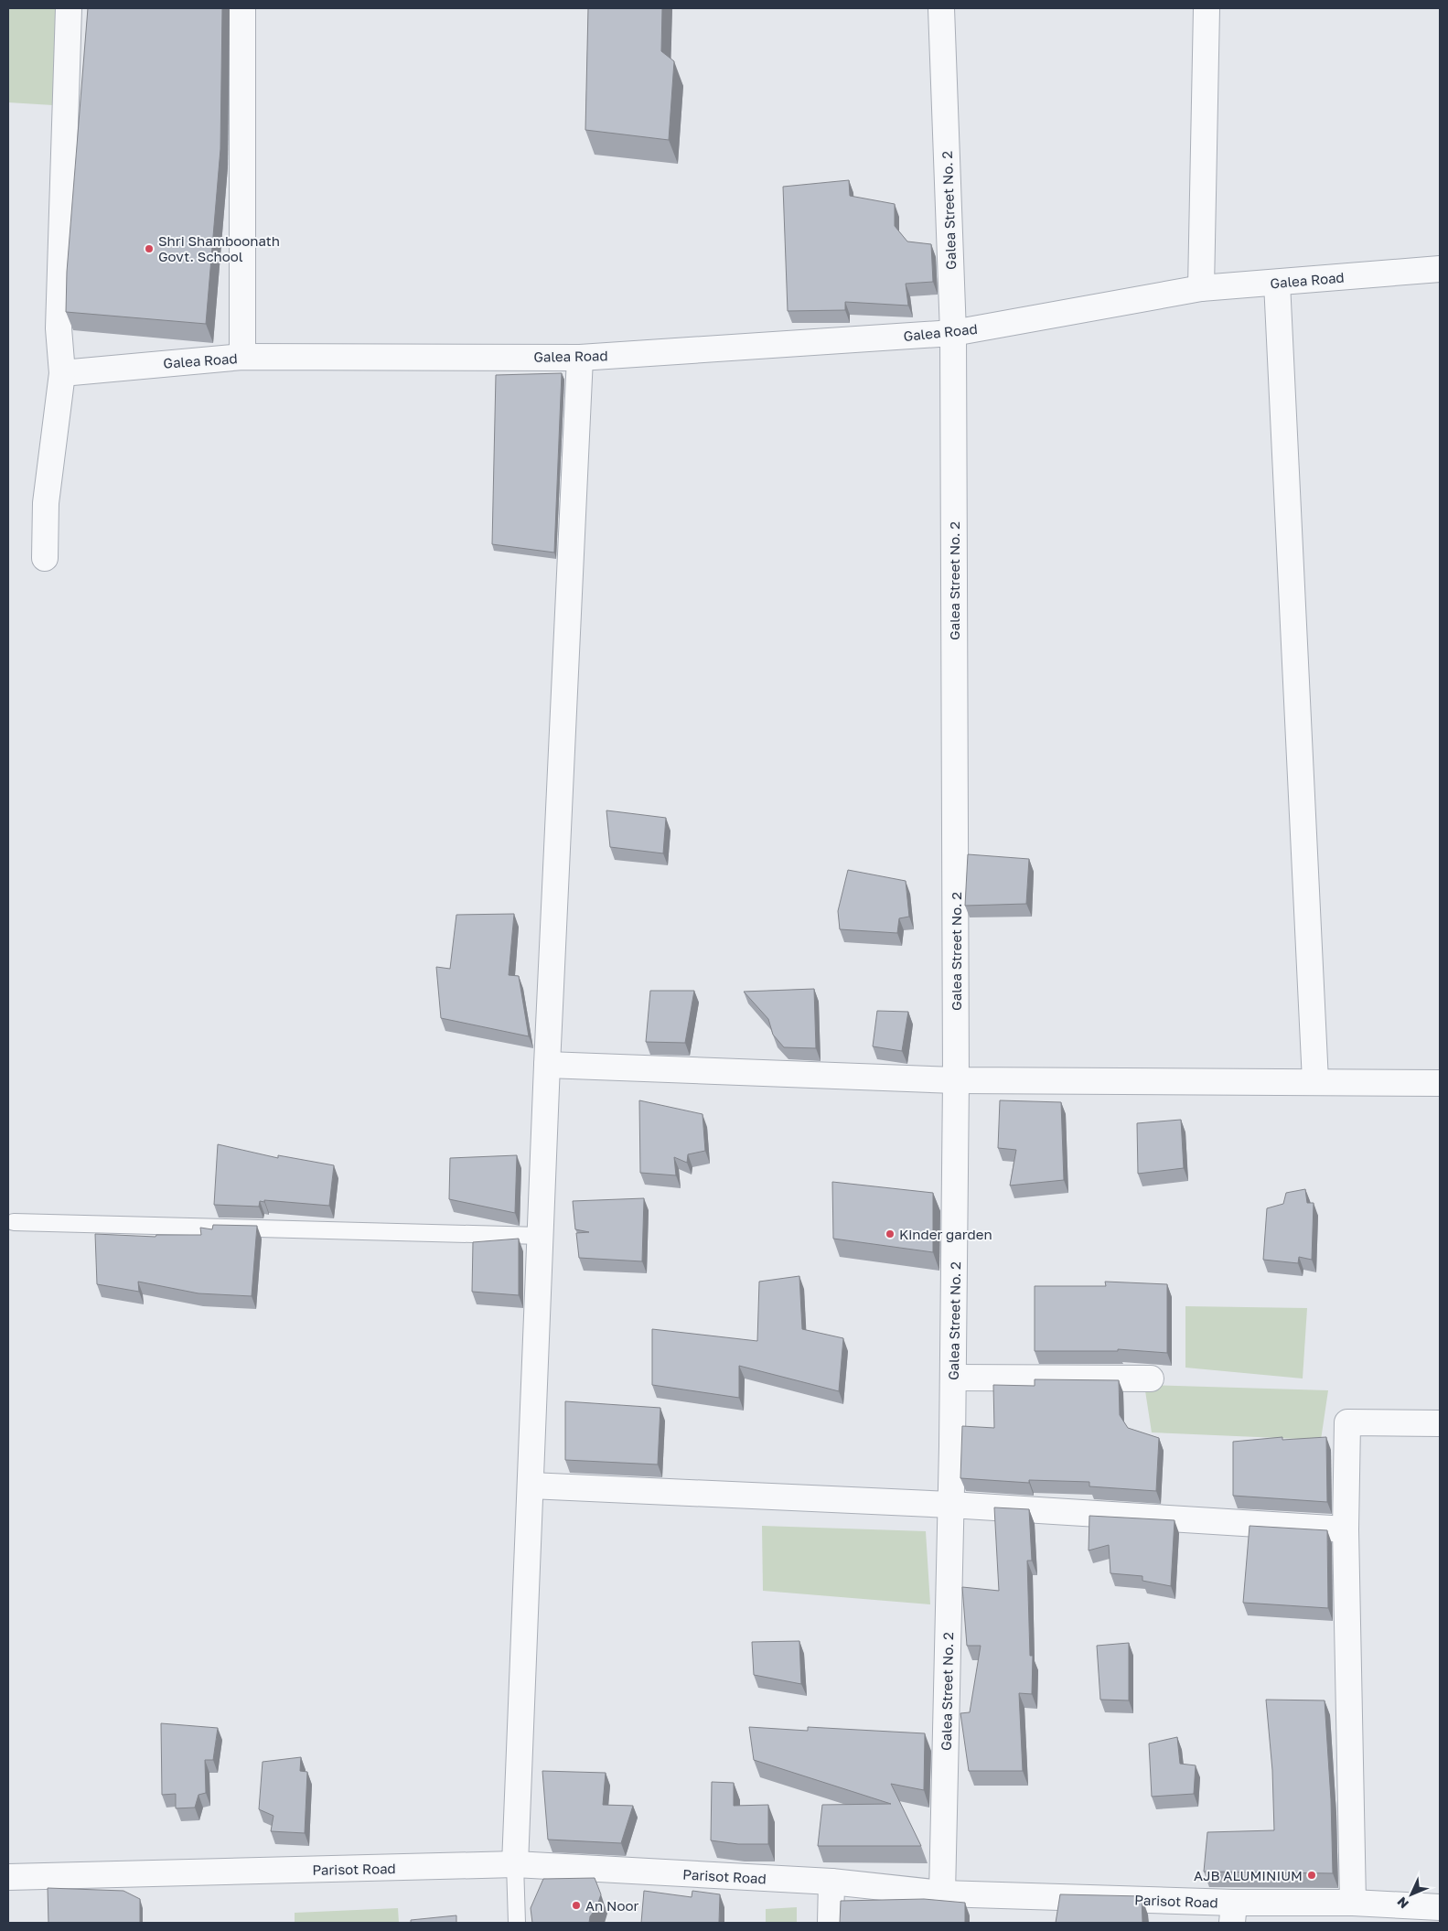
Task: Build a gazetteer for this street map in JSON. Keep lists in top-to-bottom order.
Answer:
{
  "streets": {
    "street": ["Galea Street No. 2", "Galea Road", "Parisot Road"]
  },
  "crossings": [
    ["Galea Street No. 2", "Galea Road"],
    ["Galea Street No. 2", "Parisot Road"]
  ],
  "places": [
    "Shri Shamboonath Govt. School",
    "Kinder garden",
    "AJB ALUMINIUM",
    "An Noor"
  ],
  "north": "bottom left"
}
